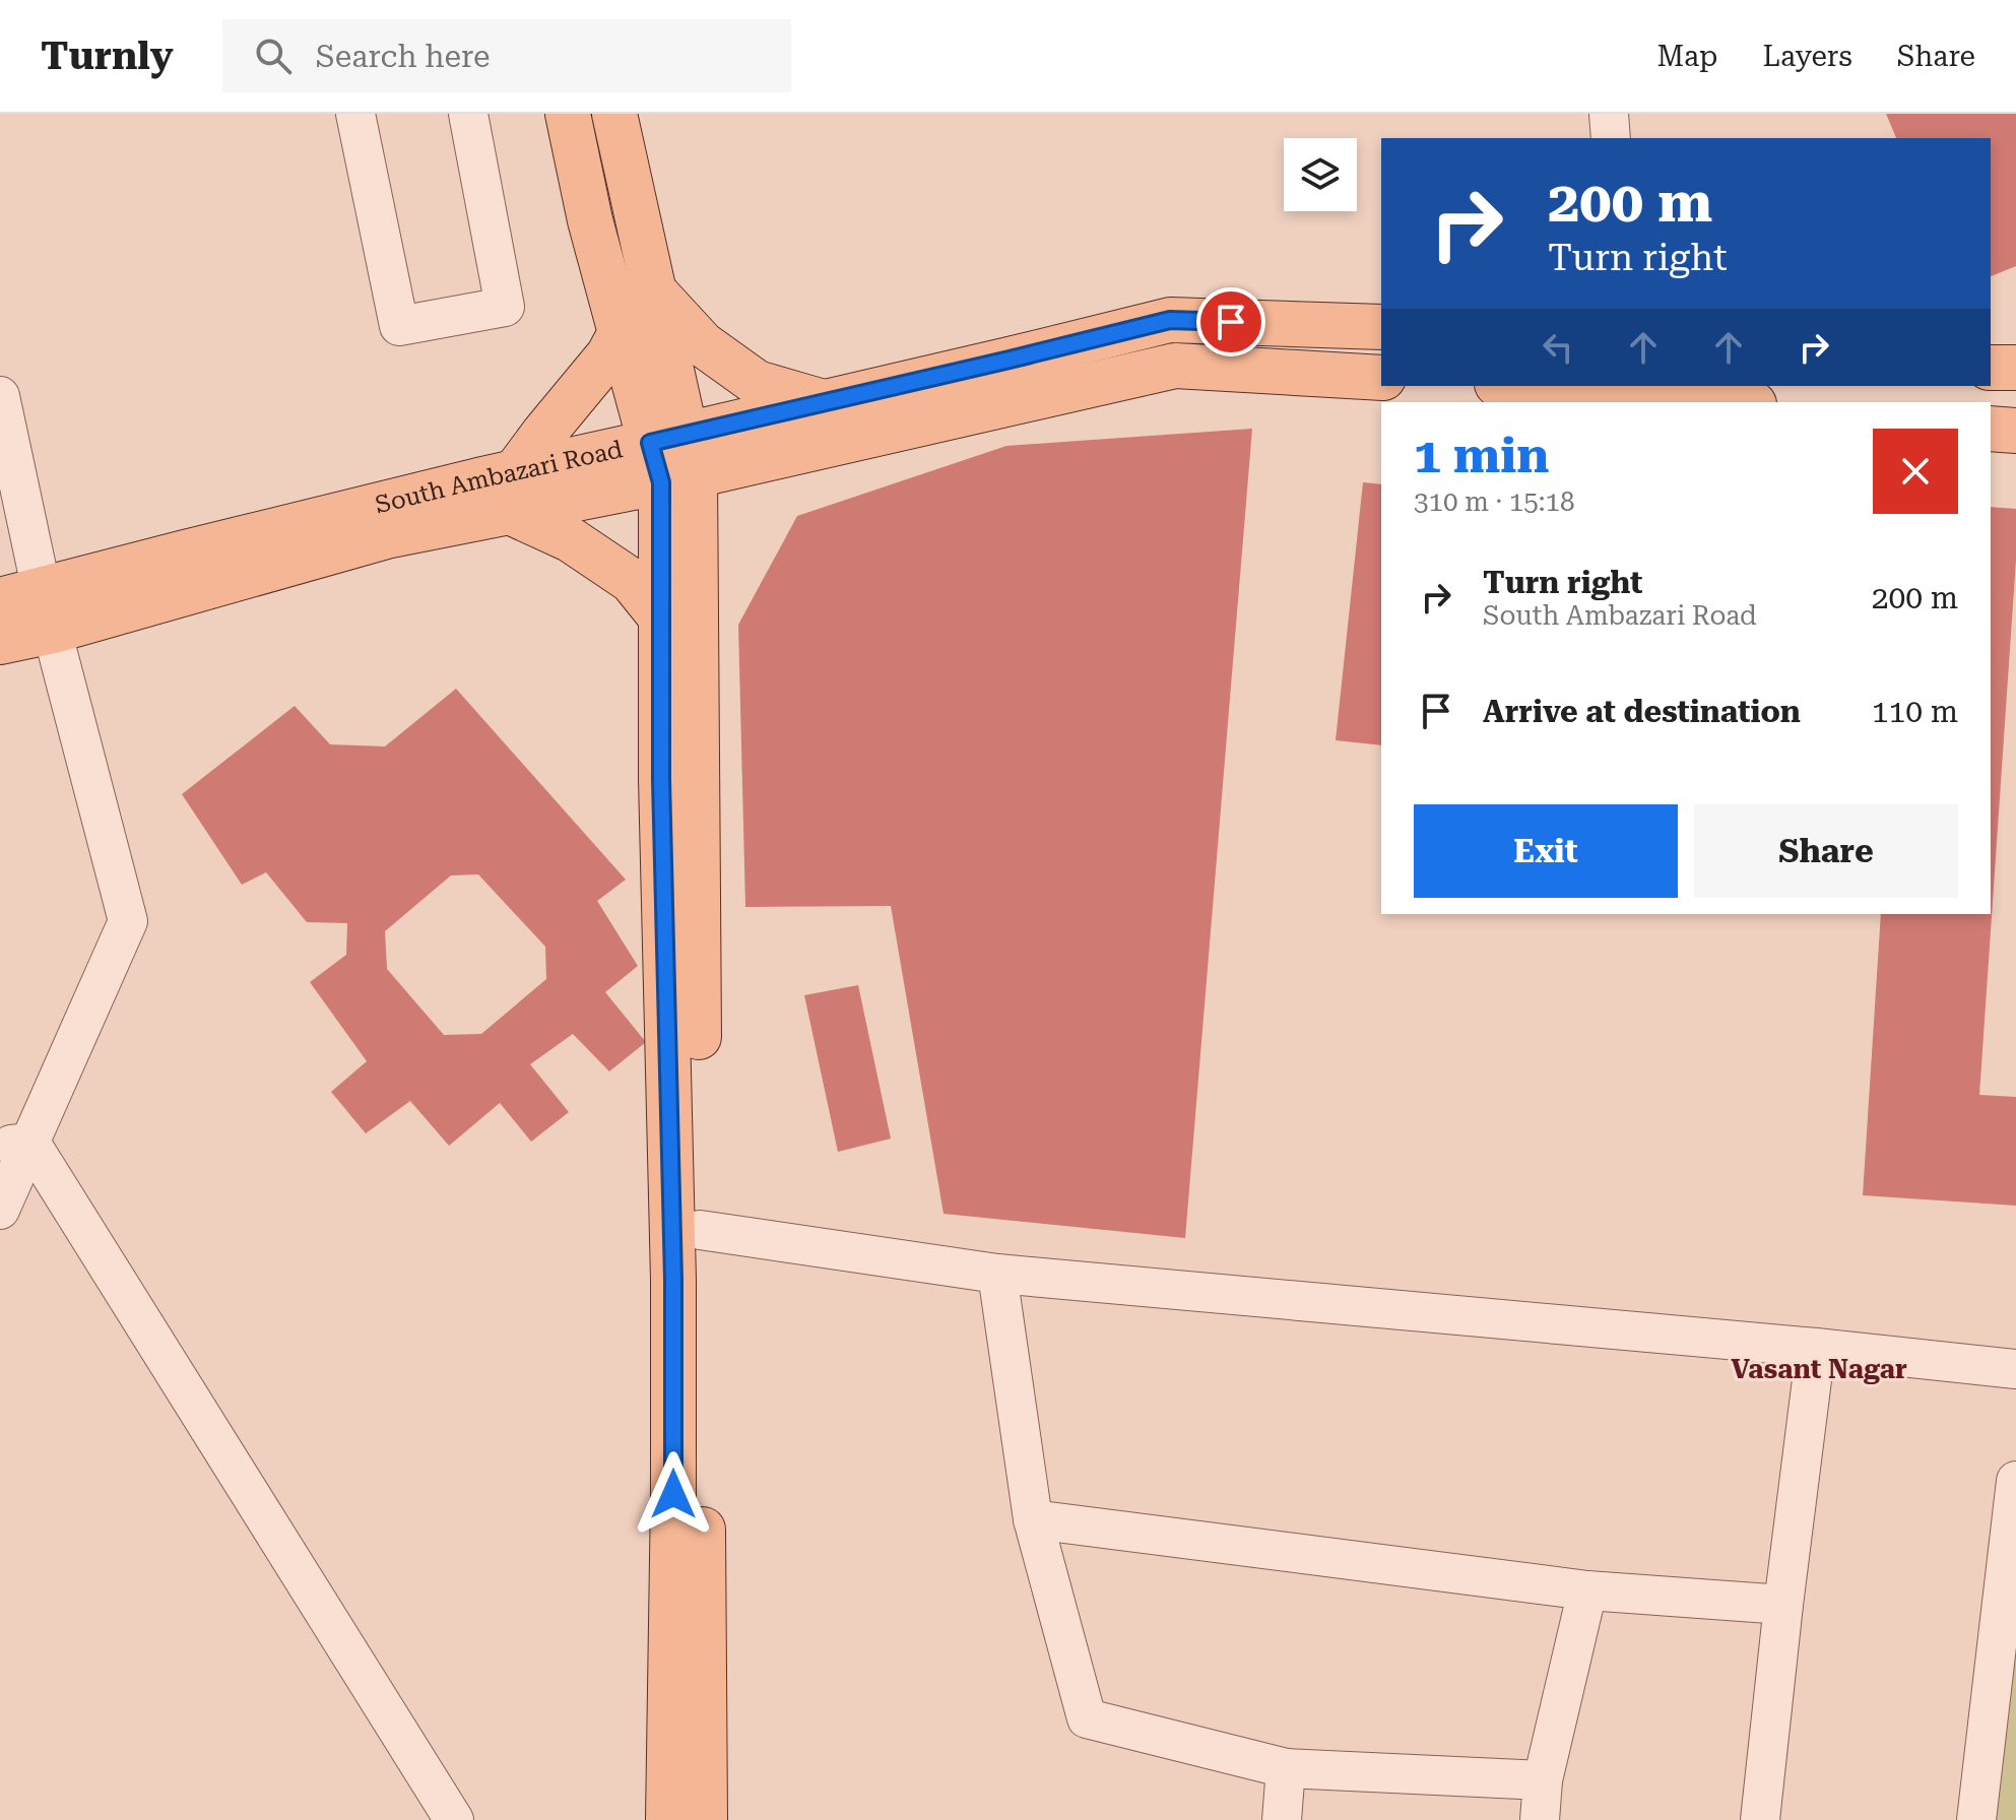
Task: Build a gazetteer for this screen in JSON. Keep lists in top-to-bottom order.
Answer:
{
  "streets": {
    "main road": ["South Ambazari Road"]
  },
  "districts": ["Vasant Nagar"],
  "page": {
    "header": "Turnly",
    "search": "Search here",
    "nav": ["Map", "Layers", "Share"],
    "turn": ["200 m", "Turn right"],
    "heading": ["1 min", "310 m · 15:18"],
    "list": [
      {
        "name": "Turn right",
        "note": "South Ambazari Road",
        "value": "200 m"
      },
      {
        "name": "Arrive at destination",
        "value": "110 m"
      }
    ],
    "buttons": ["Exit", "Share"]
  }
}
